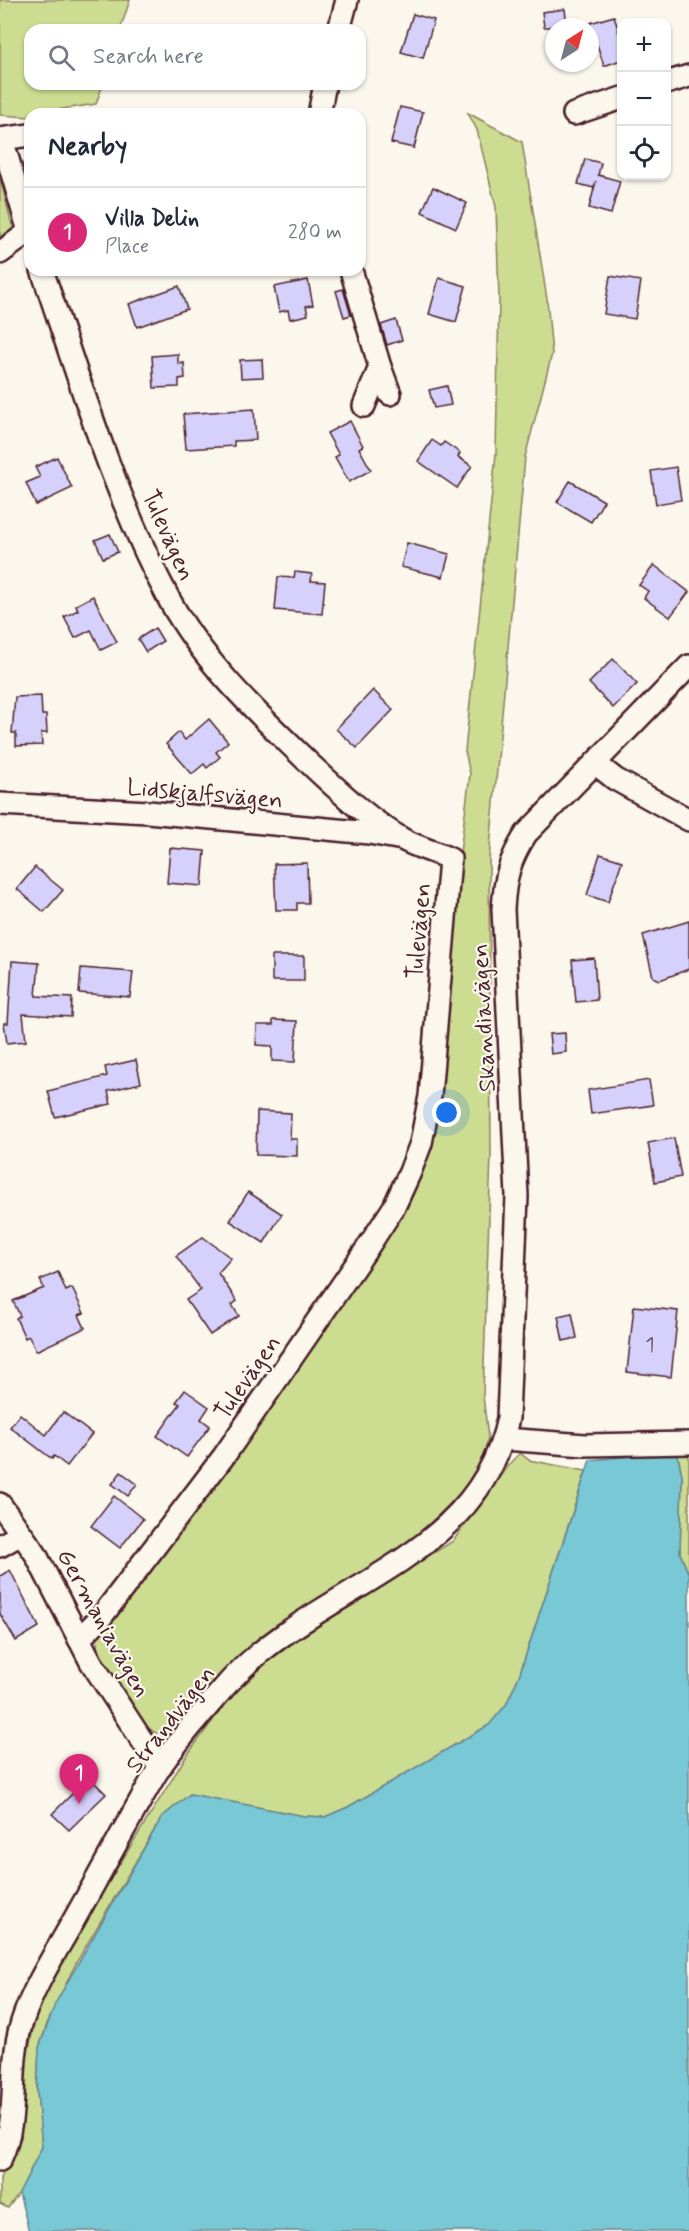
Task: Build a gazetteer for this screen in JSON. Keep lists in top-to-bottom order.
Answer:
{
  "streets": {
    "street": [
      "Tulevägen",
      "Lidskjalfsvägen",
      "Skandiavägen",
      "Germaniavägen",
      "Strandvägen"
    ]
  },
  "crossings": [
    ["Tulevägen", "Lidskjalfsvägen"],
    ["Tulevägen", "Germaniavägen"],
    ["Skandiavägen", "Strandvägen"],
    ["Germaniavägen", "Strandvägen"]
  ],
  "house_numbers": ["1"],
  "north": "top right",
  "page": {
    "map_buttons": ["+", "−"],
    "search": "Search here",
    "heading": "Nearby",
    "list": [
      {
        "mark": "1",
        "name": "Villa Delin",
        "note": "Place",
        "value": "280 m"
      }
    ],
    "pins": "1"
  }
}
